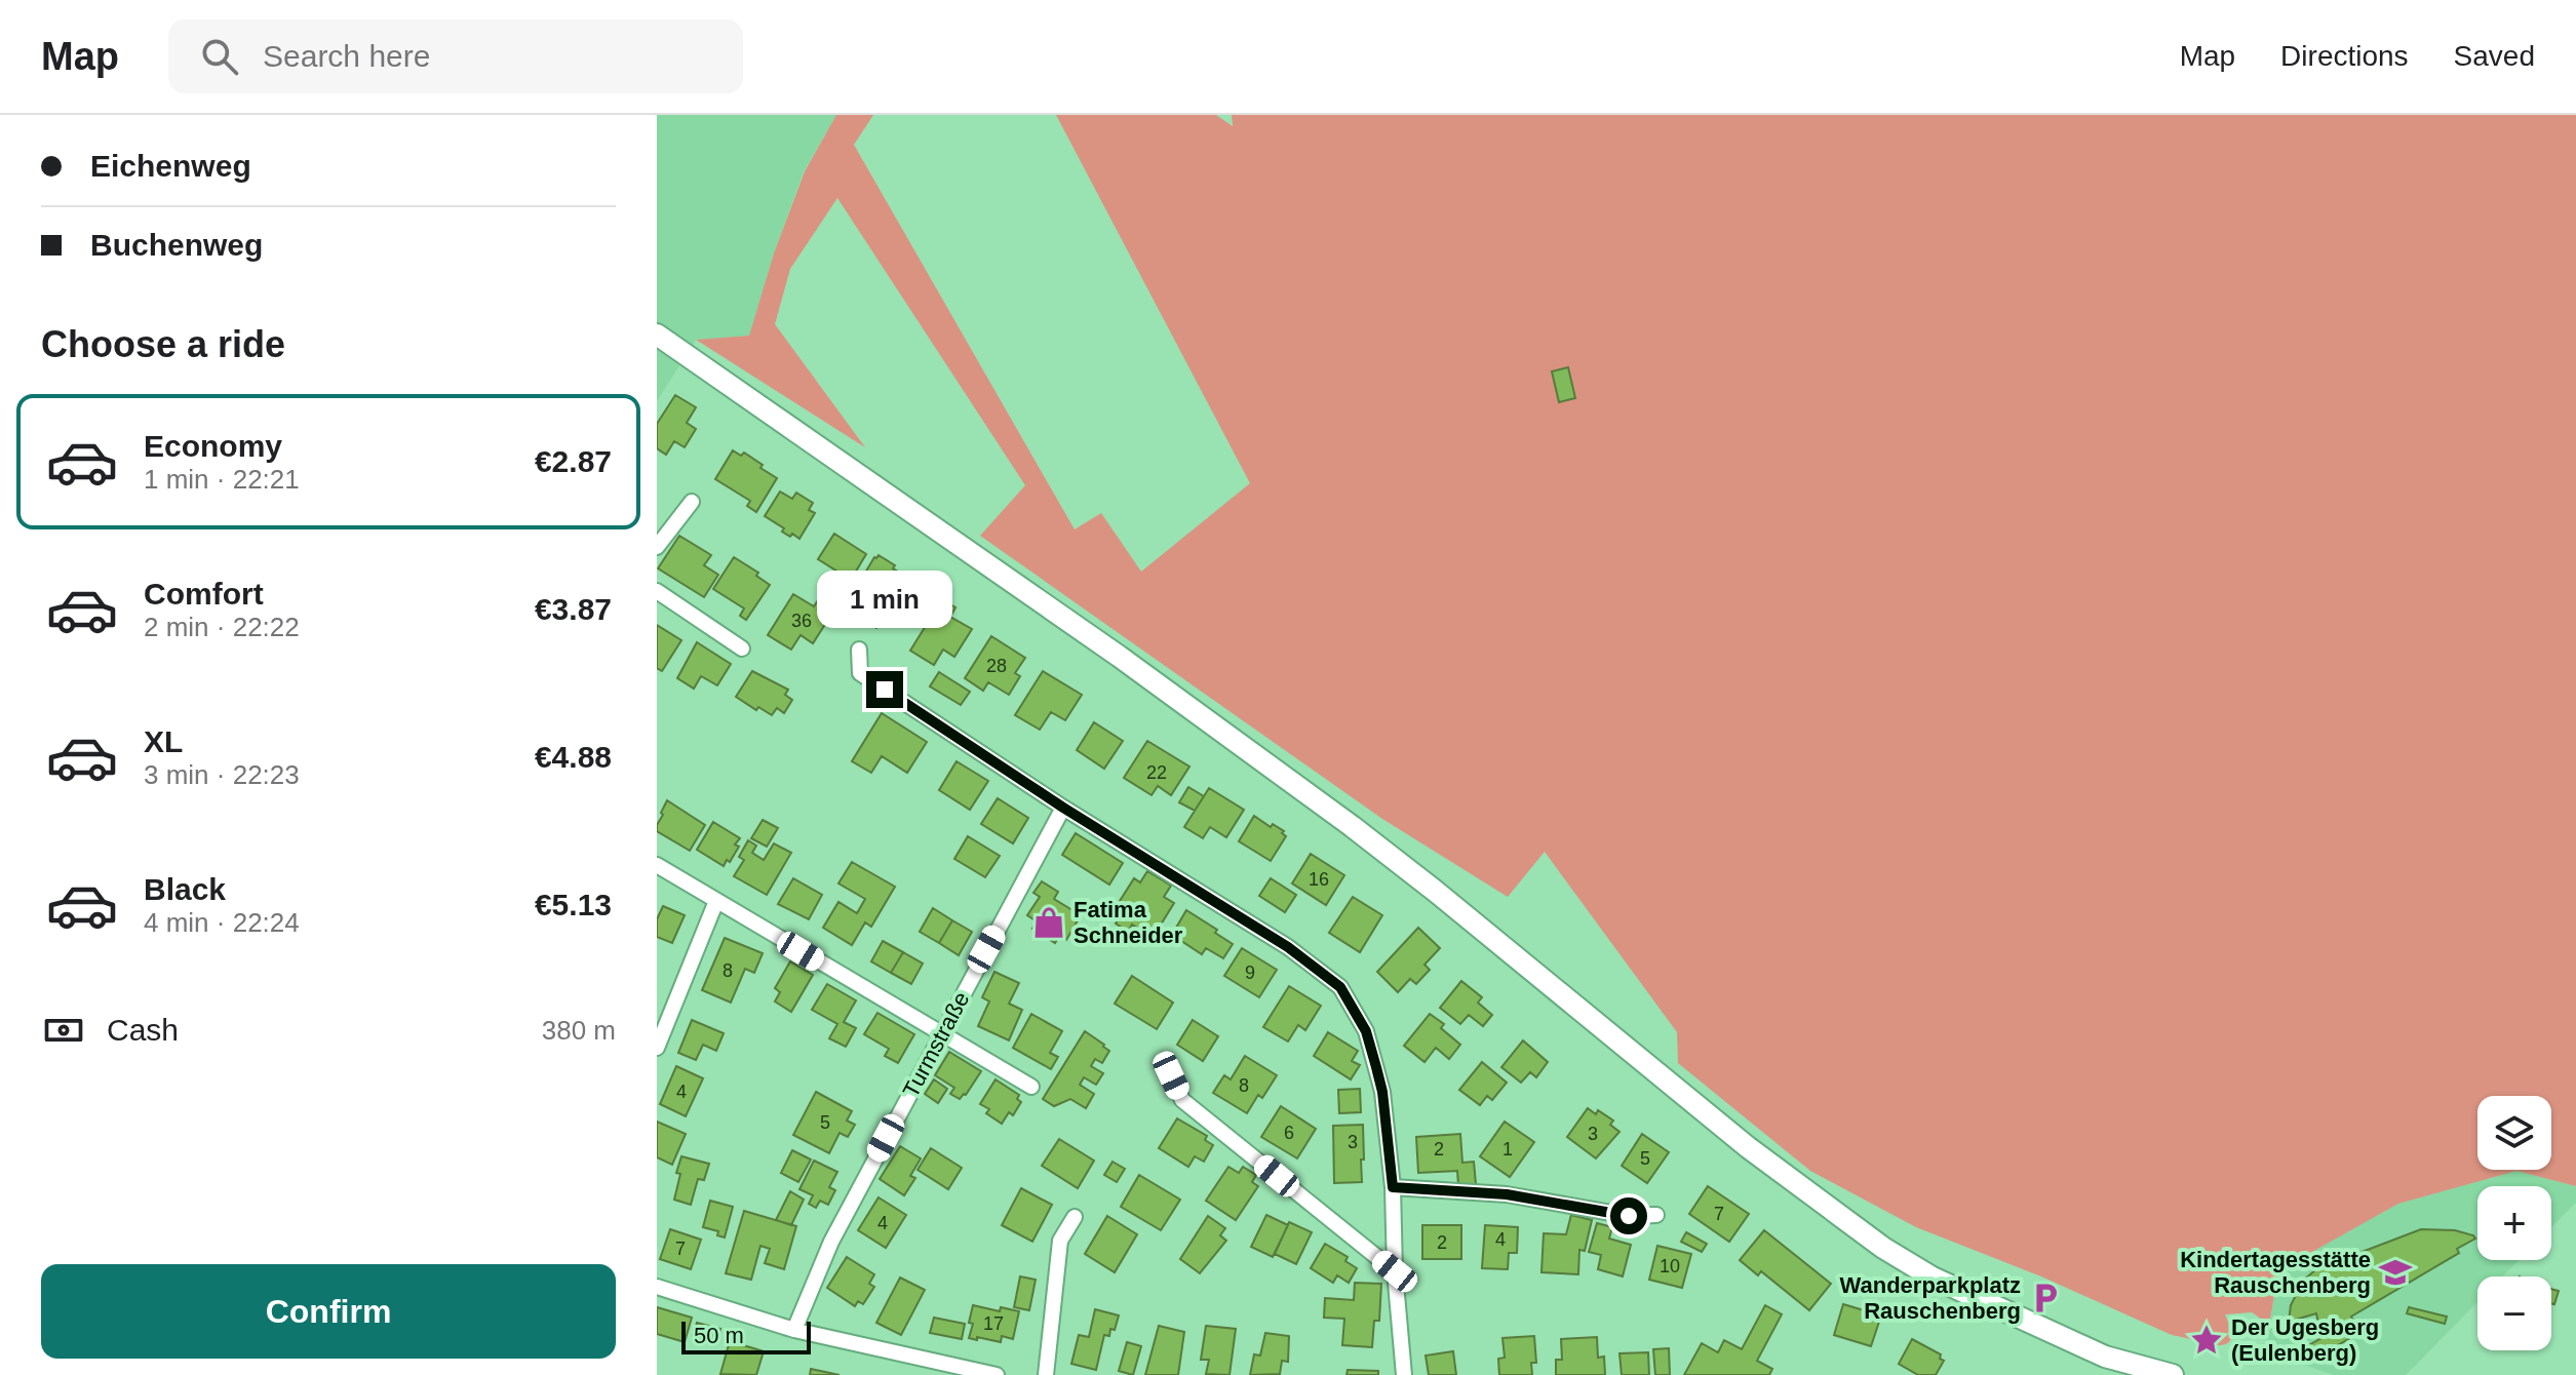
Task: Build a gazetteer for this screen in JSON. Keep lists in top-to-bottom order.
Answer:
{
  "streets": {
    "street": ["Turmstraße"]
  },
  "places": {
    "shop": ["Fatima Schneider"],
    "school or university": ["Kindertagesstätte Rauschenberg"],
    "parking": ["Wanderparkplatz Rauschenberg"],
    "place": ["Der Ugesberg (Eulenberg)"]
  },
  "house_numbers": [
    "36",
    "28",
    "22",
    "16",
    "8",
    "9",
    "8",
    "4",
    "5",
    "6",
    "3",
    "3",
    "2",
    "1",
    "5",
    "7",
    "4",
    "4",
    "2",
    "7",
    "10",
    "17"
  ],
  "scale_bar": "50 m",
  "page": {
    "header": "Map",
    "search": "Search here",
    "nav": ["Map", "Directions", "Saved"],
    "banner": ["Eichenweg", "Buchenweg"],
    "heading": "Choose a ride",
    "list": [
      {
        "name": "Economy",
        "note": "1 min · 22:21",
        "value": "€2.87"
      },
      {
        "name": "Comfort",
        "note": "2 min · 22:22",
        "value": "€3.87"
      },
      {
        "name": "XL",
        "note": "3 min · 22:23",
        "value": "€4.88"
      },
      {
        "name": "Black",
        "note": "4 min · 22:24",
        "value": "€5.13"
      }
    ],
    "bubble": "1 min",
    "pay": ["Cash", "380 m"],
    "map_buttons": ["+", "−"],
    "buttons": "Confirm",
    "scale": "50 m"
  }
}
